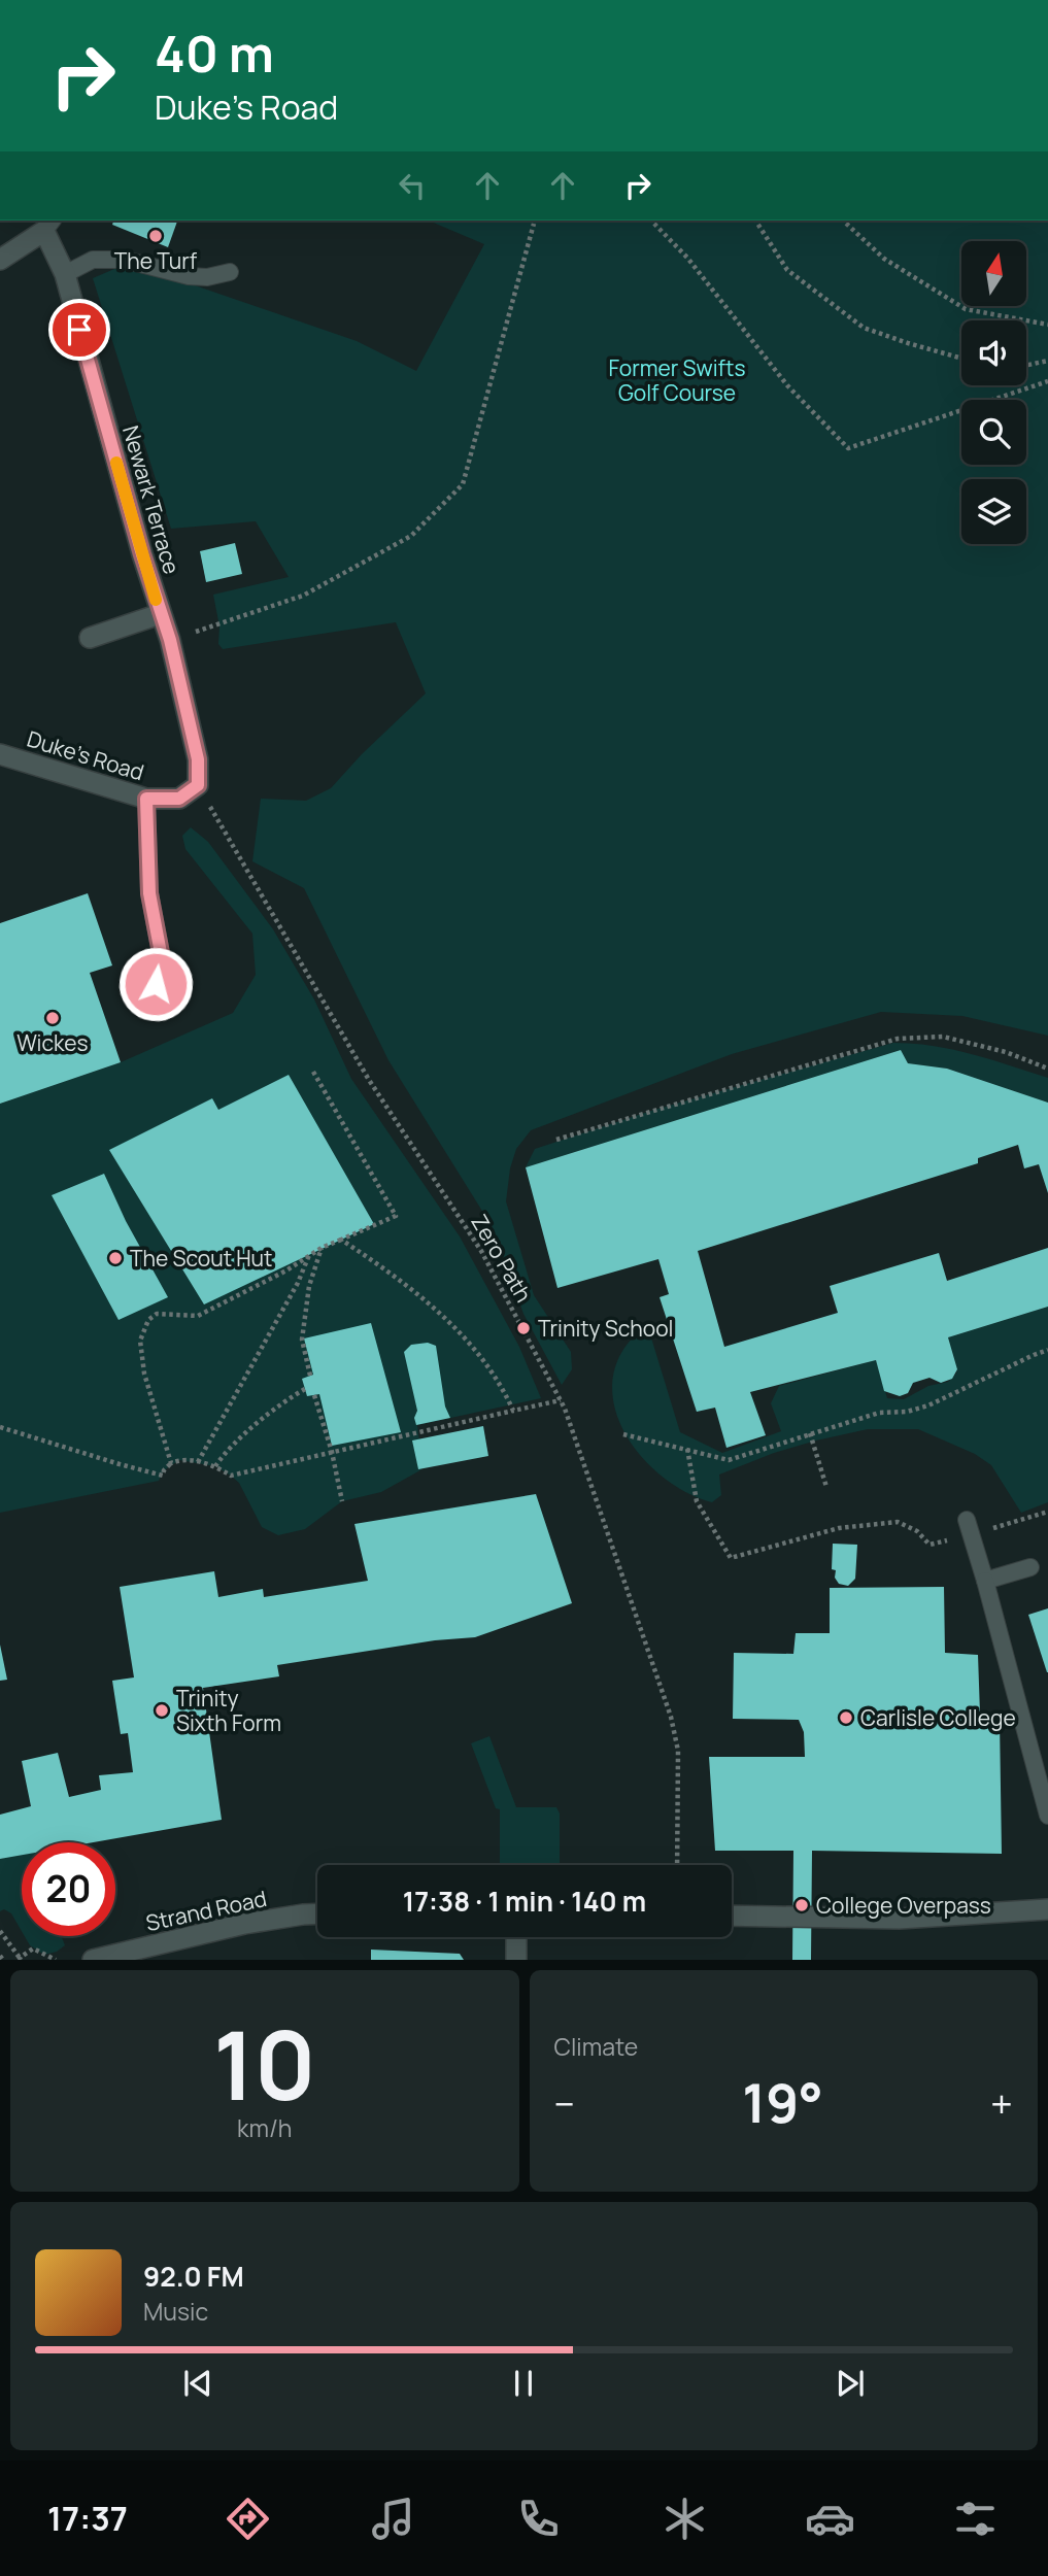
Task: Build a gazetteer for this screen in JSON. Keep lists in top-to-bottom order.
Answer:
{
  "streets": {
    "street": ["Newark Terrace", "Duke's Road", "Strand Road"],
    "path": ["Zero Path"]
  },
  "crossings": [
    ["Newark Terrace", "Duke's Road"],
    ["Newark Terrace", "Zero Path"],
    ["Duke's Road", "Zero Path"]
  ],
  "parks": ["Former Swifts Golf Course"],
  "places": [
    "The Turf",
    "Wickes",
    "The Scout Hut",
    "Trinity School",
    "Trinity Sixth Form",
    "Carlisle College",
    "College Overpass"
  ],
  "north": "top",
  "page": {
    "turn": ["40 m", "Duke's Road"],
    "limit": "20",
    "trip": "17:38 · 1 min · 140 m",
    "tile": [
      ["10", "km/h"],
      "Climate"
    ],
    "heat": ["−", "19°", "+"],
    "song": ["92.0 FM", "Music"],
    "tabs": "17:37"
  }
}
